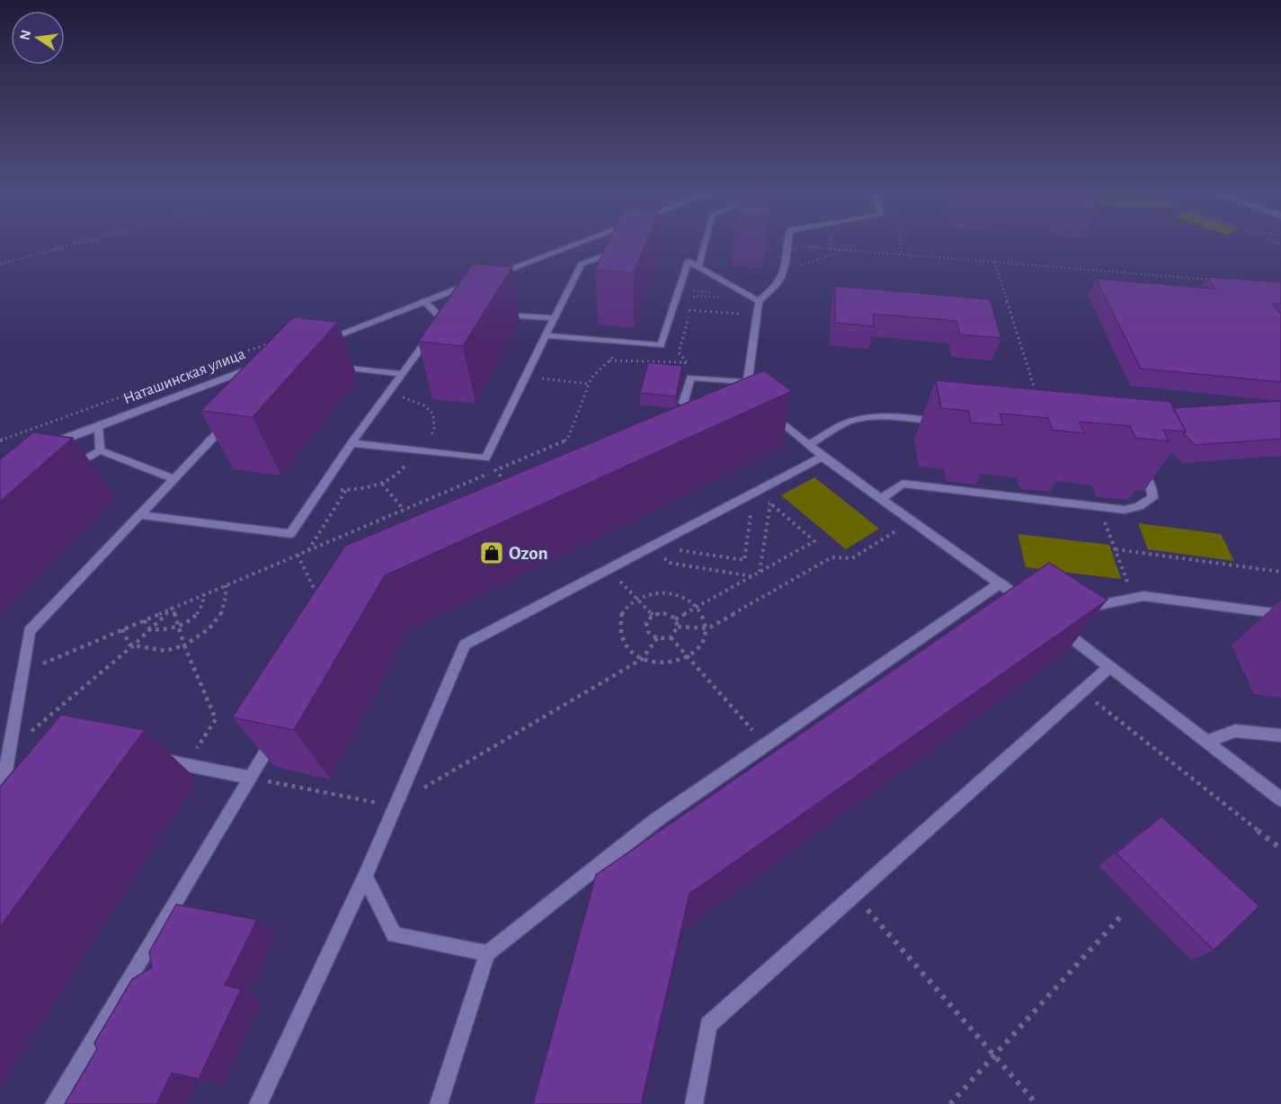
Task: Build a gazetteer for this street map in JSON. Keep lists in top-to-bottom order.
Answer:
{
  "streets": {
    "street": ["Наташинская улица"]
  },
  "places": {
    "shop": ["Ozon"]
  },
  "north": "left"
}
